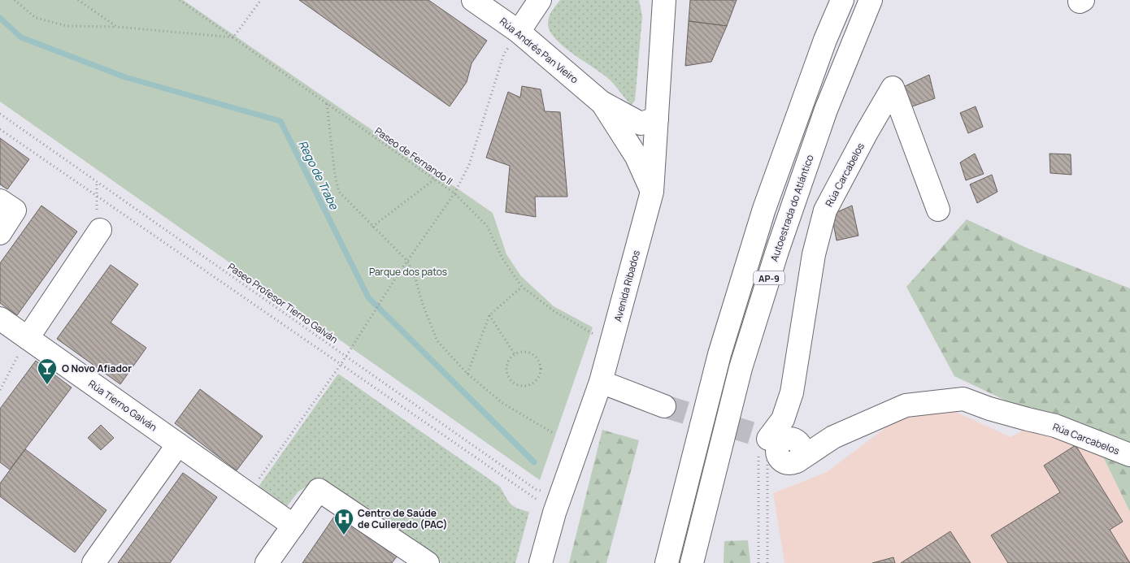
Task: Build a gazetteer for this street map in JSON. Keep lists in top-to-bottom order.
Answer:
{
  "streets": {
    "main road": [
      "Rúa Andrés Pan Vieiro",
      "Rúa Carcabelos",
      "Autoestrada do Atlántico",
      "AP-9",
      "Avenida Ribados",
      "Rúa Tierno Galván"
    ],
    "path": ["Paseo de Fernando II", "Paseo Profesor Tierno Galván"]
  },
  "crossings": [
    ["Rúa Andrés Pan Vieiro", "Avenida Ribados"],
    ["Paseo de Fernando II", "Avenida Ribados"],
    ["Avenida Ribados", "Paseo Profesor Tierno Galván"]
  ],
  "water": ["Rego de Trabe"],
  "parks": ["Parque dos patos"],
  "places": {
    "bar": ["O Novo Afiador"],
    "hospital": ["Centro de Saúde de Culleredo (PAC)"]
  }
}
